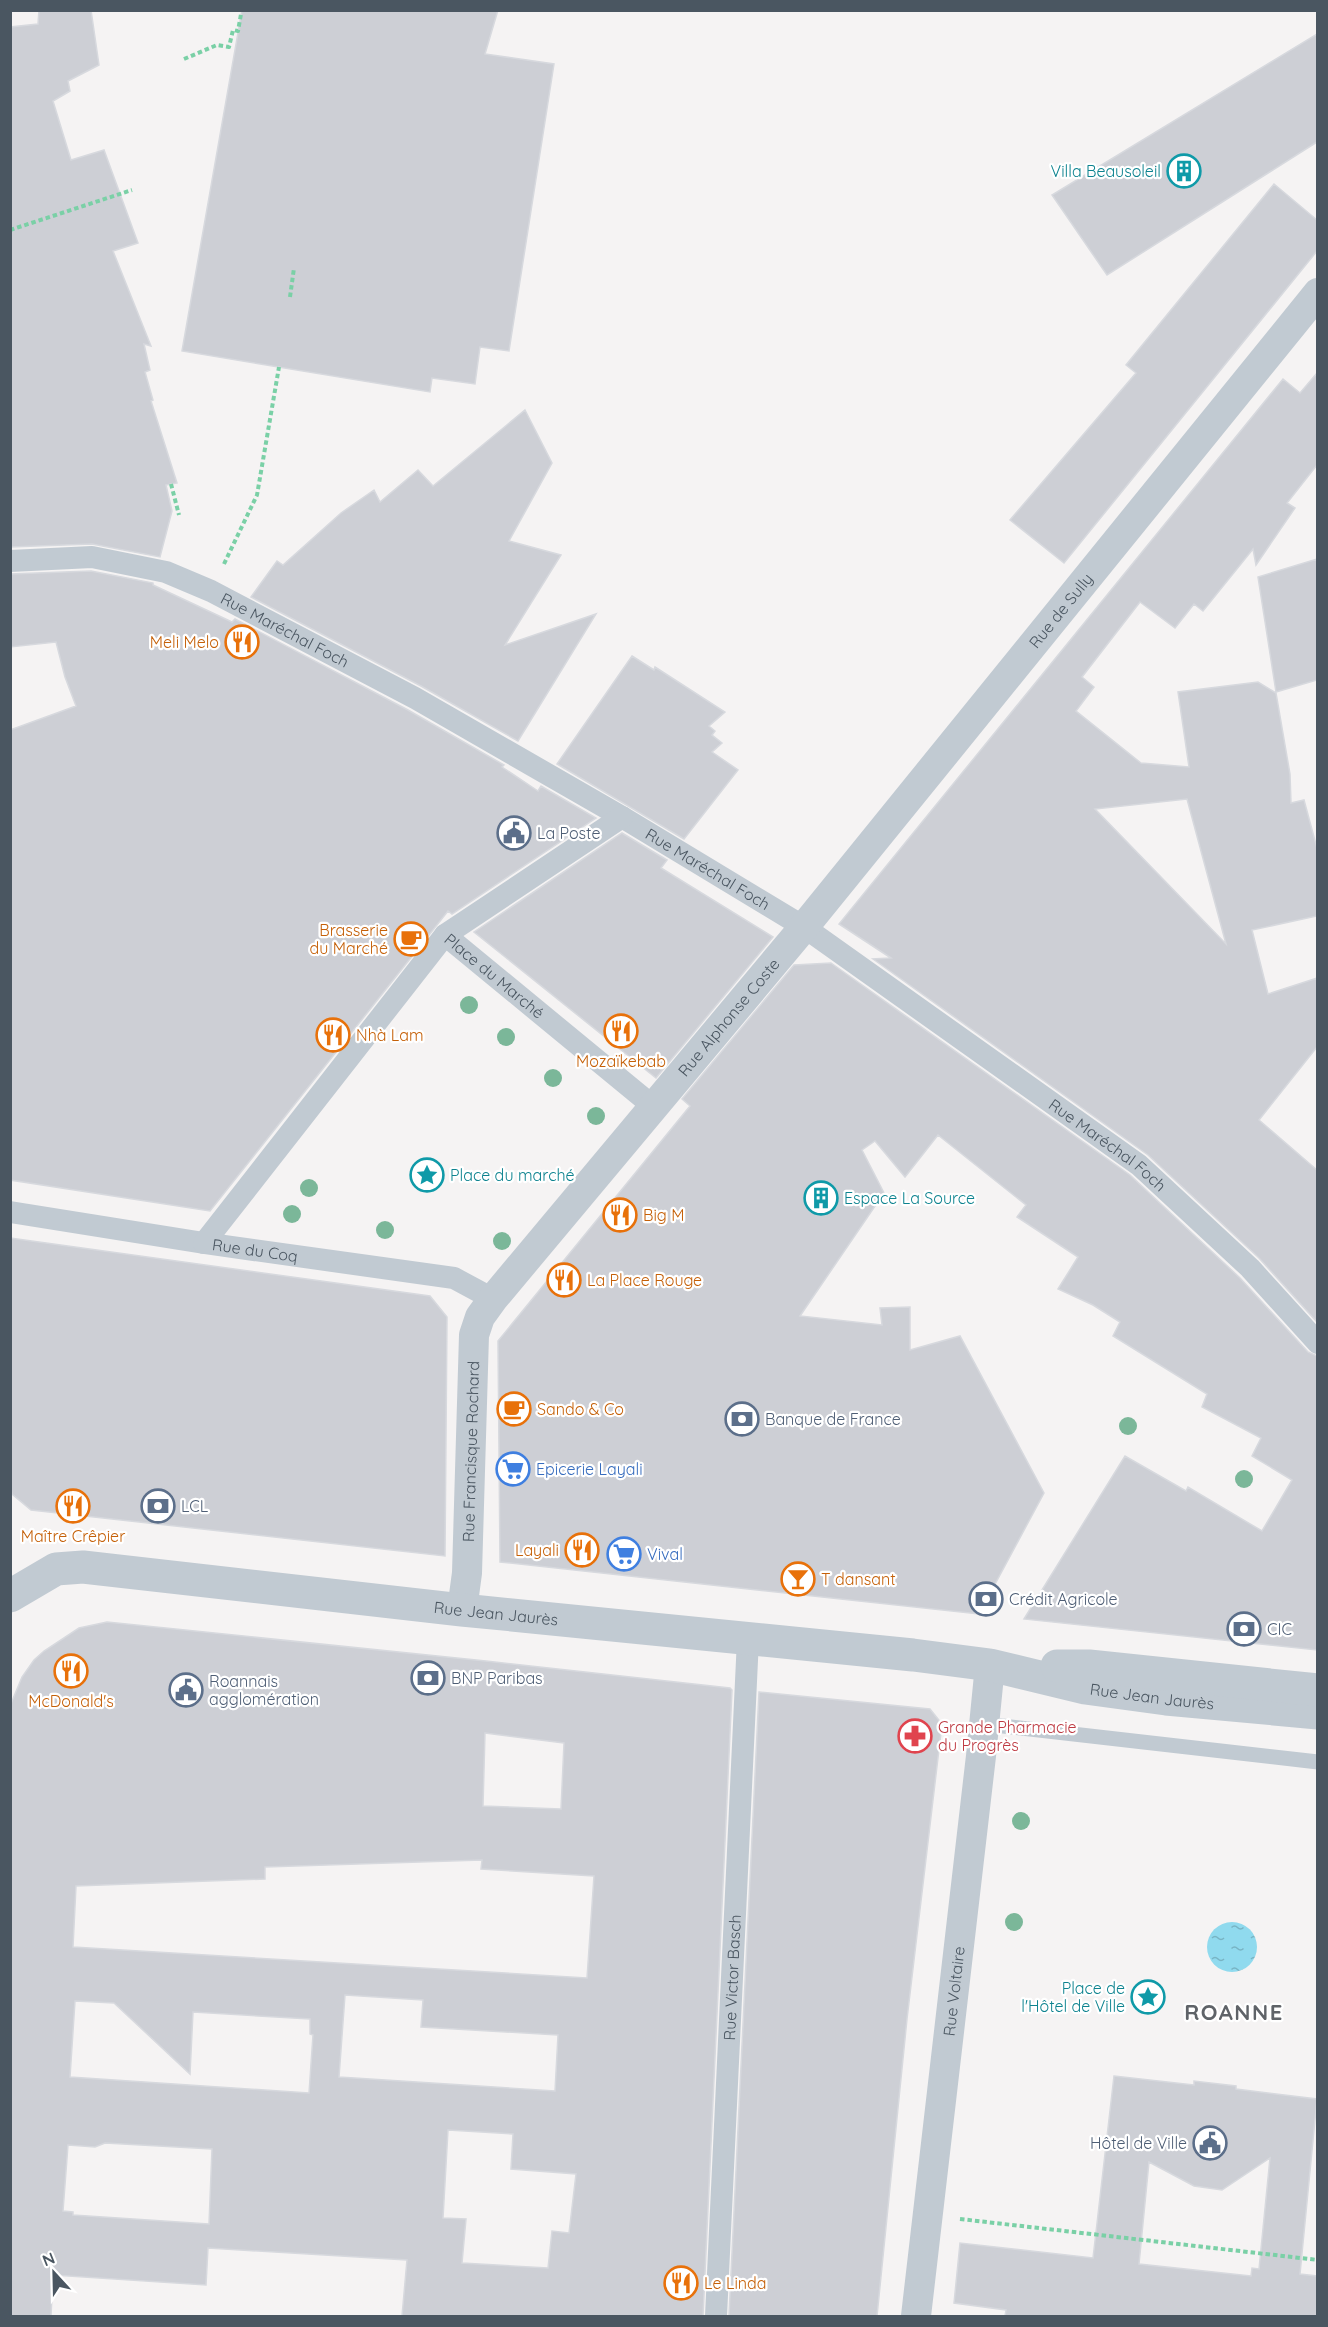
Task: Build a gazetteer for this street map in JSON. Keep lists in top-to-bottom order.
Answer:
{
  "streets": {
    "street": [
      "Rue de Sully",
      "Rue Maréchal Foch",
      "Place du Marché",
      "Rue Alphonse Coste",
      "Rue du Coq",
      "Rue Francisque Rochard",
      "Rue Jean Jaurès",
      "Rue Victor Basch",
      "Rue Voltaire"
    ]
  },
  "crossings": [
    ["Rue de Sully", "Rue Maréchal Foch"],
    ["Rue de Sully", "Rue Alphonse Coste"],
    ["Rue Maréchal Foch", "Rue Alphonse Coste"],
    ["Place du Marché", "Rue Alphonse Coste"],
    ["Place du Marché", "Rue du Coq"],
    ["Rue du Coq", "Rue Francisque Rochard"],
    ["Rue Francisque Rochard", "Rue Jean Jaurès"],
    ["Rue Jean Jaurès", "Rue Victor Basch"],
    ["Rue Jean Jaurès", "Rue Voltaire"]
  ],
  "districts": ["ROANNE"],
  "places": {
    "building": ["Villa Beausoleil", "Espace La Source"],
    "restaurant": [
      "Meli Melo",
      "Mozaïkebab",
      "Nhà Lam",
      "Big M",
      "La Place Rouge",
      "Maître Crêpier",
      "Layali",
      "McDonald's",
      "Le Linda"
    ],
    "public building": ["La Poste", "Roannais agglomération", "Hôtel de Ville"],
    "cafe": ["Brasserie du Marché", "Sando & Co"],
    "place": ["Place du marché", "Place de l'Hôtel de Ville"],
    "bank": [
      "Banque de France",
      "LCL",
      "Crédit Agricole",
      "CIC",
      "BNP Paribas"
    ],
    "supermarket": ["Epicerie Layali", "Vival"],
    "bar": ["T dansant"],
    "pharmacy": ["Grande Pharmacie du Progrès"]
  },
  "north": "top"
}
